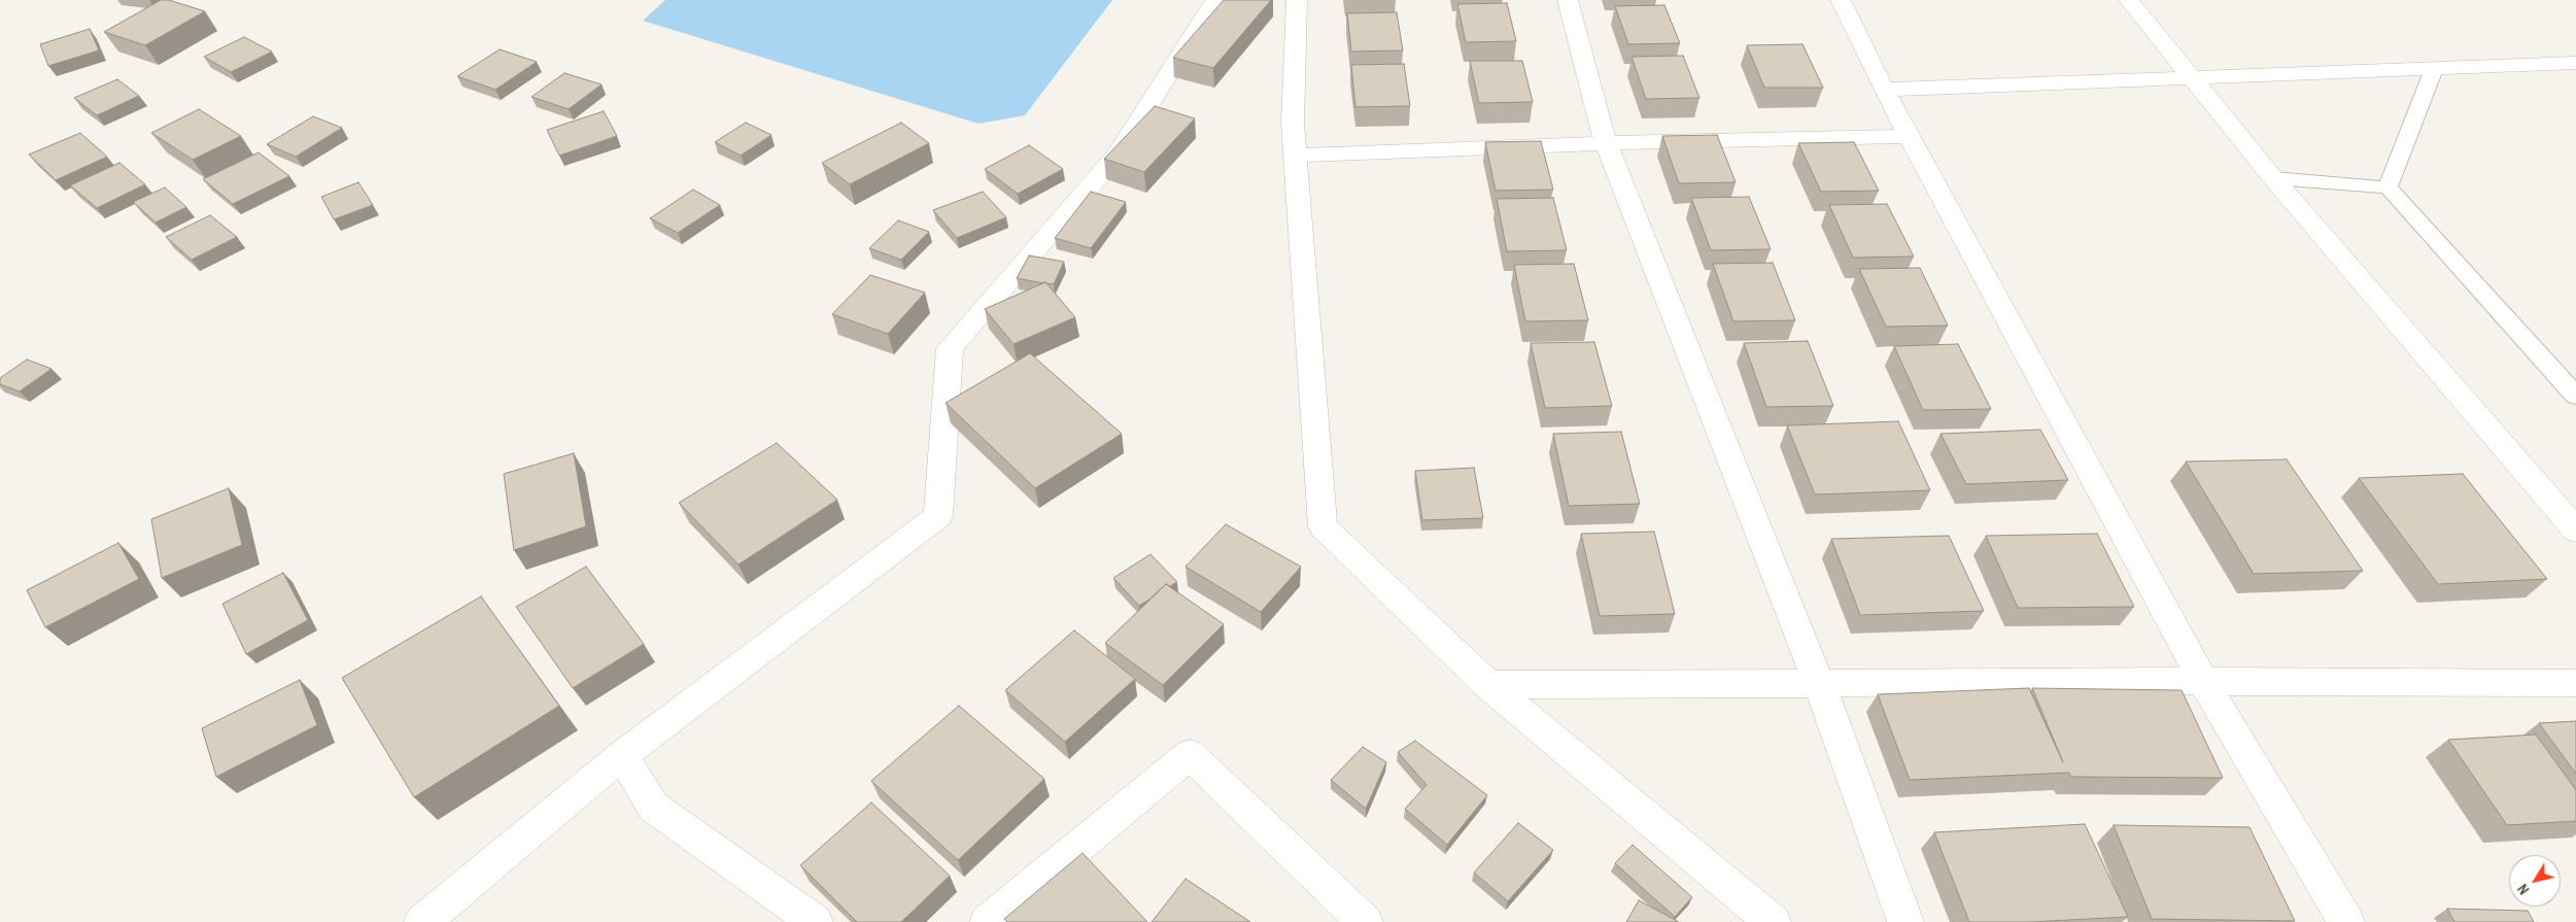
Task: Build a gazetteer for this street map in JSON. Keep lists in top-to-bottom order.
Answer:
{
  "north": "bottom left"
}
